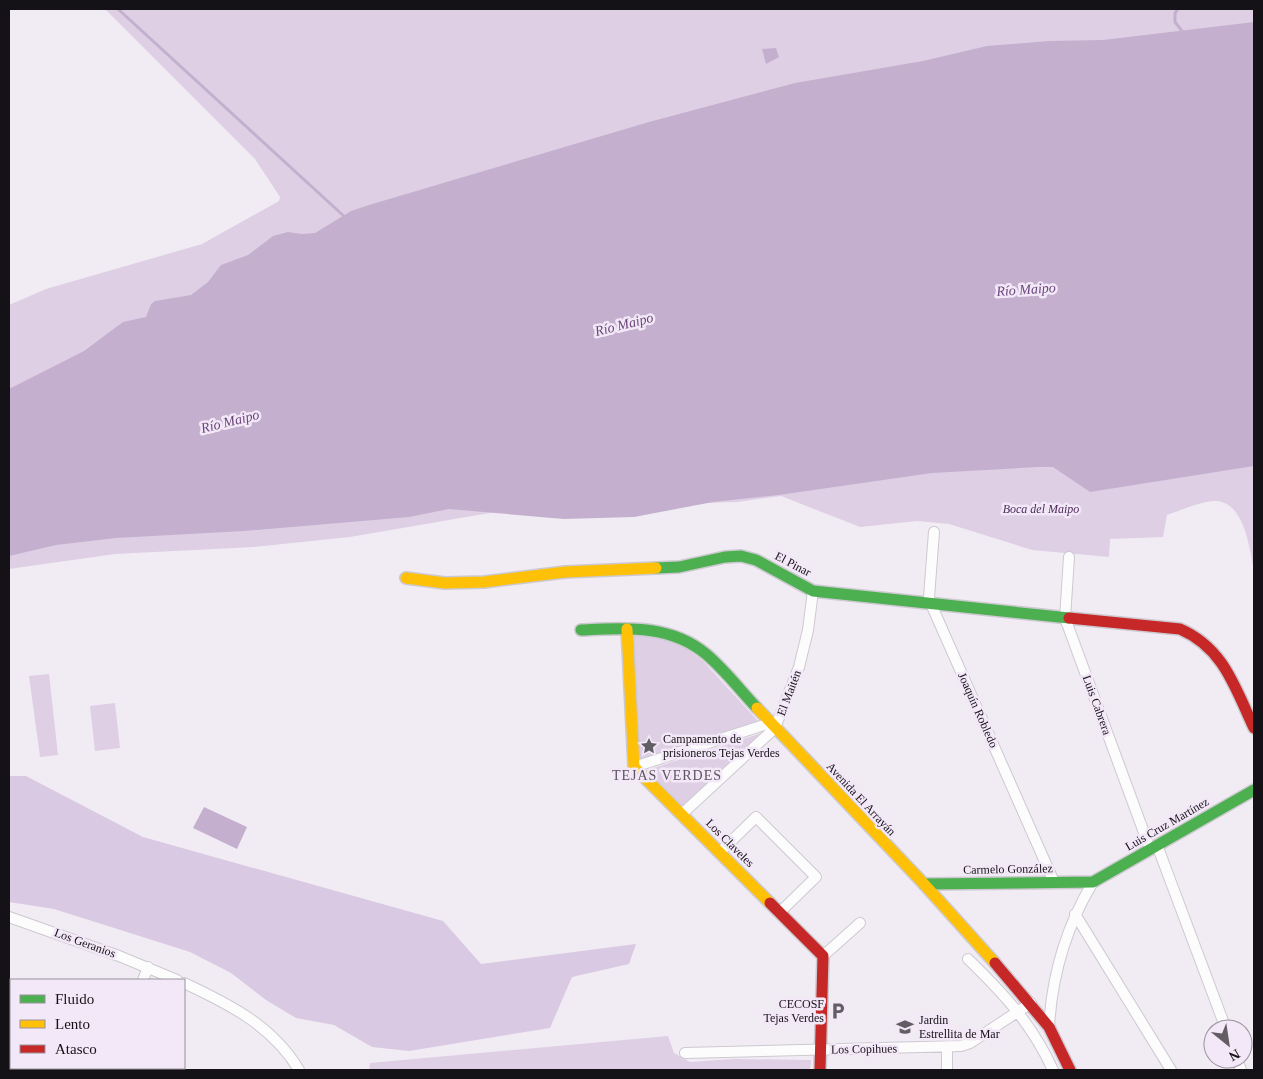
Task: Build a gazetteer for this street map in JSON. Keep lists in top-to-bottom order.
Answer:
{
  "streets": {
    "street": [
      "El Pinar",
      "El Maitén",
      "Luis Cabrera",
      "Joaquín Robledo",
      "Avenida El Arrayán",
      "Luis Cruz Martínez",
      "Los Claveles",
      "Carmelo González",
      "Los Geranios",
      "Los Copihues"
    ]
  },
  "crossings": [
    ["El Pinar", "El Maitén"],
    ["El Pinar", "Luis Cabrera"],
    ["El Pinar", "Joaquín Robledo"],
    ["El Maitén", "Avenida El Arrayán"],
    ["El Maitén", "Los Claveles"],
    ["Luis Cabrera", "Luis Cruz Martínez"],
    ["Joaquín Robledo", "Carmelo González"],
    ["Avenida El Arrayán", "Carmelo González"],
    ["Avenida El Arrayán", "Los Copihues"],
    ["Luis Cruz Martínez", "Carmelo González"]
  ],
  "districts": ["TEJAS VERDES"],
  "water": ["Río Maipo"],
  "parks": ["Boca del Maipo"],
  "places": {
    "place": ["Campamento de prisioneros Tejas Verdes"],
    "parking": ["CECOSF Tejas Verdes"],
    "school or university": ["Jardin Estrellita de Mar"]
  },
  "legend": ["Fluido", "Lento", "Atasco"],
  "north": "bottom right"
}
